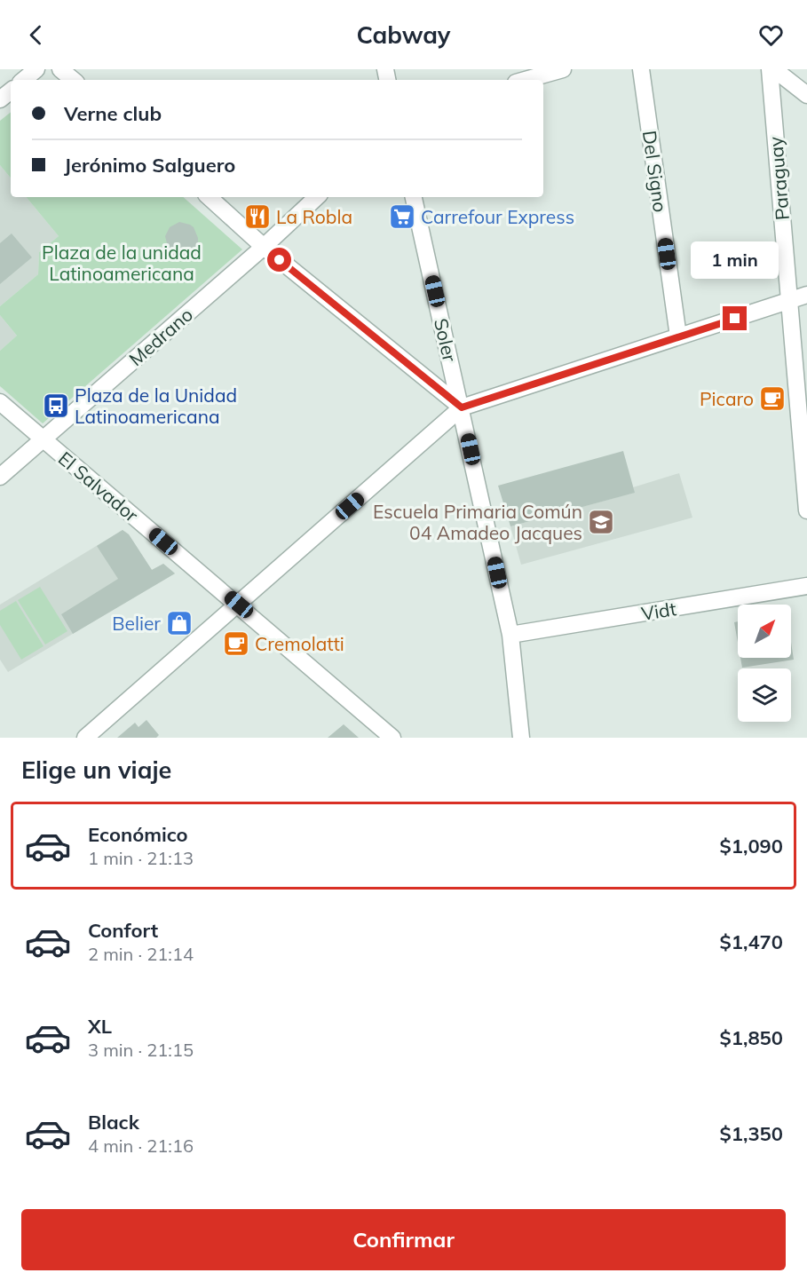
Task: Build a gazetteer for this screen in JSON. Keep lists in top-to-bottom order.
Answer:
{
  "streets": {
    "street": [
      "Del Signo",
      "Paraguay",
      "Medrano",
      "Soler",
      "El Salvador",
      "Vidt"
    ]
  },
  "crossings": [
    ["Medrano", "El Salvador"],
    ["Soler", "Vidt"]
  ],
  "parks": ["Plaza de la unidad Latinoamericana"],
  "places": {
    "restaurant": ["La Robla"],
    "supermarket": ["Carrefour Express"],
    "cafe": ["Picaro", "Cremolatti"],
    "bus stop": ["Plaza de la Unidad Latinoamericana"],
    "school or university": ["Escuela Primaria Común 04 Amadeo Jacques"],
    "shop": ["Belier"]
  },
  "north": "top right",
  "page": {
    "header": "Cabway",
    "banner": ["Verne club", "Jerónimo Salguero"],
    "bubble": "1 min",
    "heading": "Elige un viaje",
    "list": [
      {
        "name": "Económico",
        "note": "1 min · 21:13",
        "value": "$1,090"
      },
      {
        "name": "Confort",
        "note": "2 min · 21:14",
        "value": "$1,470"
      },
      {
        "name": "XL",
        "note": "3 min · 21:15",
        "value": "$1,850"
      },
      {
        "name": "Black",
        "note": "4 min · 21:16",
        "value": "$1,350"
      }
    ],
    "buttons": "Confirmar"
  }
}
